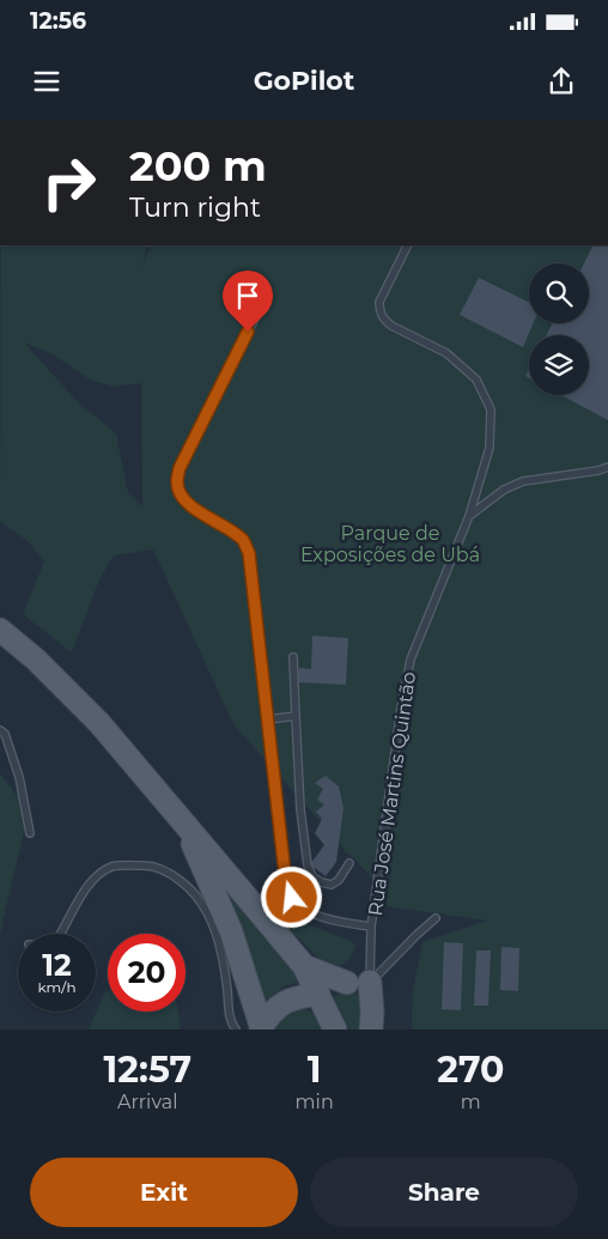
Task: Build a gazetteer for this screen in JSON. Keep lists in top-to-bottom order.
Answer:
{
  "streets": {
    "lane": ["Rua José Martins Quintão"]
  },
  "parks": ["Parque de Exposições de Ubá"],
  "page": {
    "status": "12:56",
    "header": "GoPilot",
    "turn": ["200 m", "Turn right"],
    "speed": "12 km/h",
    "limit": "20",
    "eta": [
      "12:57",
      "Arrival",
      "1",
      "min",
      "270",
      "m"
    ],
    "buttons": ["Exit", "Share"]
  }
}
